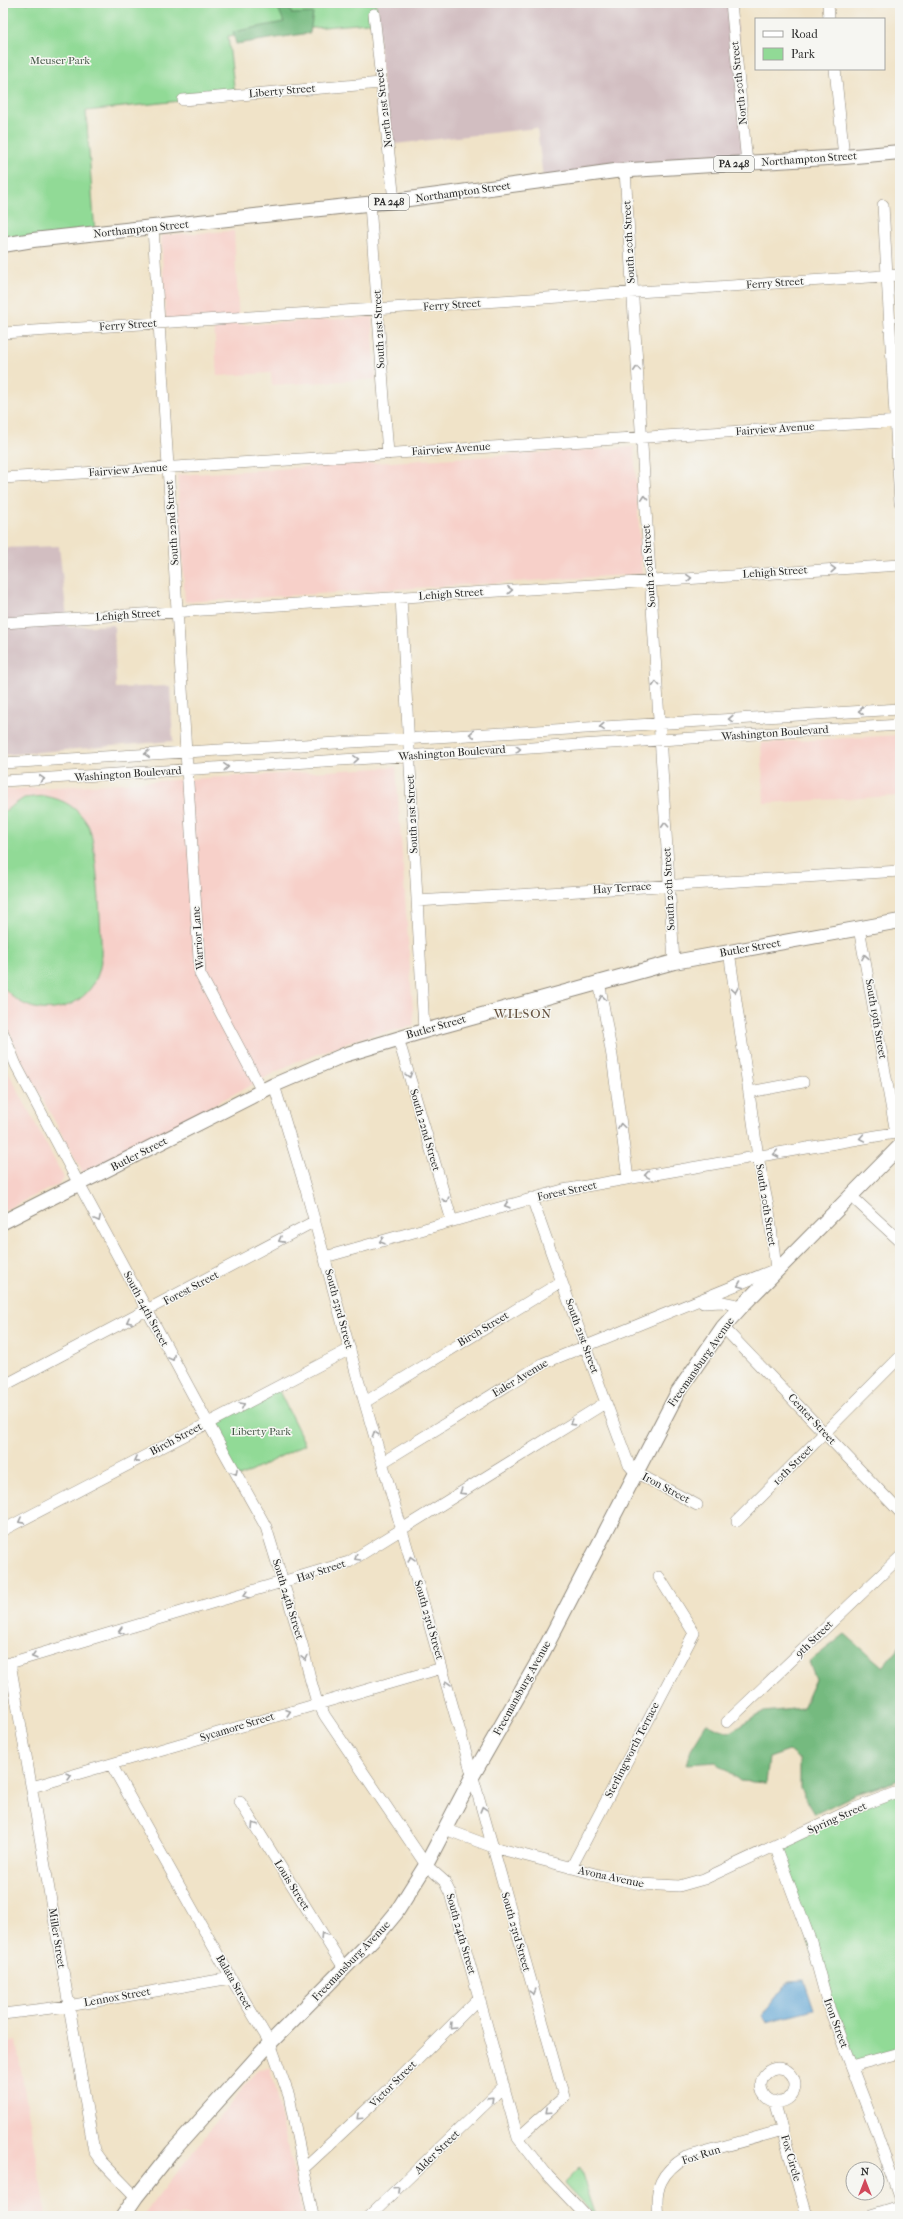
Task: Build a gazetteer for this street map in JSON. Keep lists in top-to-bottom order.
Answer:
{
  "streets": {
    "main road": [
      "Northampton Street",
      "PA 248",
      "Butler Street",
      "Freemansburg Avenue"
    ],
    "street": [
      "North 20th Street",
      "Liberty Street",
      "North 21st Street",
      "South 20th Street",
      "Ferry Street",
      "South 21st Street",
      "Fairview Avenue",
      "South 22nd Street",
      "Lehigh Street",
      "Washington Boulevard",
      "Hay Terrace",
      "Warrior Lane",
      "South 19th Street",
      "Forest Street",
      "South 24th Street",
      "South 23rd Street",
      "Birch Street",
      "Ealer Avenue",
      "Center Street",
      "10th Street",
      "Iron Street",
      "Hay Street",
      "9th Street",
      "Sycamore Street",
      "Sterlingworth Terrace",
      "Spring Street",
      "Avona Avenue",
      "Louis Street",
      "Miller Street",
      "Balata Street",
      "Lennox Street",
      "Victor Street",
      "Alder Street",
      "Fox Run",
      "Fox Circle"
    ]
  },
  "crossings": [
    ["North 20th Street", "Northampton Street"],
    ["Liberty Street", "North 21st Street"],
    ["North 21st Street", "Northampton Street"],
    ["Northampton Street", "South 20th Street"],
    ["Northampton Street", "South 21st Street"],
    ["Northampton Street", "South 22nd Street"],
    ["South 20th Street", "Ferry Street"],
    ["South 20th Street", "Fairview Avenue"],
    ["South 20th Street", "Lehigh Street"],
    ["South 20th Street", "Washington Boulevard"],
    ["South 20th Street", "Hay Terrace"],
    ["South 20th Street", "Butler Street"],
    ["South 20th Street", "Forest Street"],
    ["South 20th Street", "Freemansburg Avenue"],
    ["South 20th Street", "Ealer Avenue"],
    ["Ferry Street", "South 21st Street"],
    ["Ferry Street", "South 22nd Street"],
    ["South 21st Street", "Fairview Avenue"],
    ["South 21st Street", "Lehigh Street"],
    ["South 21st Street", "Washington Boulevard"],
    ["South 21st Street", "Hay Terrace"],
    ["South 21st Street", "Butler Street"],
    ["South 21st Street", "Forest Street"],
    ["South 21st Street", "Birch Street"],
    ["South 21st Street", "Freemansburg Avenue"],
    ["South 21st Street", "Ealer Avenue"],
    ["South 21st Street", "Iron Street"],
    ["South 21st Street", "Hay Street"],
    ["Fairview Avenue", "South 22nd Street"],
    ["South 22nd Street", "Lehigh Street"],
    ["South 22nd Street", "Washington Boulevard"],
    ["South 22nd Street", "Warrior Lane"],
    ["South 22nd Street", "Butler Street"],
    ["South 22nd Street", "Forest Street"],
    ["Washington Boulevard", "Warrior Lane"],
    ["Warrior Lane", "Butler Street"],
    ["Warrior Lane", "South 23rd Street"],
    ["Butler Street", "South 19th Street"],
    ["Butler Street", "South 24th Street"],
    ["Butler Street", "South 23rd Street"],
    ["South 19th Street", "Forest Street"],
    ["South 19th Street", "Freemansburg Avenue"],
    ["Forest Street", "South 24th Street"],
    ["Forest Street", "South 23rd Street"],
    ["Forest Street", "Freemansburg Avenue"],
    ["South 24th Street", "South 23rd Street"],
    ["South 24th Street", "Birch Street"],
    ["South 24th Street", "Freemansburg Avenue"],
    ["South 24th Street", "Hay Street"],
    ["South 24th Street", "Sycamore Street"],
    ["South 24th Street", "Victor Street"],
    ["South 24th Street", "Alder Street"],
    ["South 23rd Street", "Birch Street"],
    ["South 23rd Street", "Freemansburg Avenue"],
    ["South 23rd Street", "Ealer Avenue"],
    ["South 23rd Street", "Hay Street"],
    ["South 23rd Street", "Sycamore Street"],
    ["South 23rd Street", "Avona Avenue"],
    ["Freemansburg Avenue", "Ealer Avenue"],
    ["Freemansburg Avenue", "Center Street"],
    ["Freemansburg Avenue", "Iron Street"],
    ["Freemansburg Avenue", "Avona Avenue"],
    ["Freemansburg Avenue", "Louis Street"],
    ["Freemansburg Avenue", "Miller Street"],
    ["Freemansburg Avenue", "Balata Street"],
    ["Center Street", "10th Street"],
    ["Iron Street", "Spring Street"],
    ["Iron Street", "Avona Avenue"],
    ["Hay Street", "Miller Street"],
    ["Sycamore Street", "Miller Street"],
    ["Sycamore Street", "Balata Street"],
    ["Sterlingworth Terrace", "Avona Avenue"],
    ["Spring Street", "Avona Avenue"],
    ["Miller Street", "Lennox Street"],
    ["Balata Street", "Lennox Street"],
    ["Balata Street", "Victor Street"],
    ["Fox Run", "Fox Circle"]
  ],
  "one_way": [
    "Lehigh Street",
    "South 19th Street",
    "Forest Street",
    "South 24th Street",
    "Hay Street",
    "Sycamore Street",
    "Louis Street",
    "Victor Street",
    "Alder Street"
  ],
  "districts": ["WILSON"],
  "parks": ["Meuser Park", "Liberty Park"],
  "legend": ["Road", "Park"],
  "north": "top"
}
